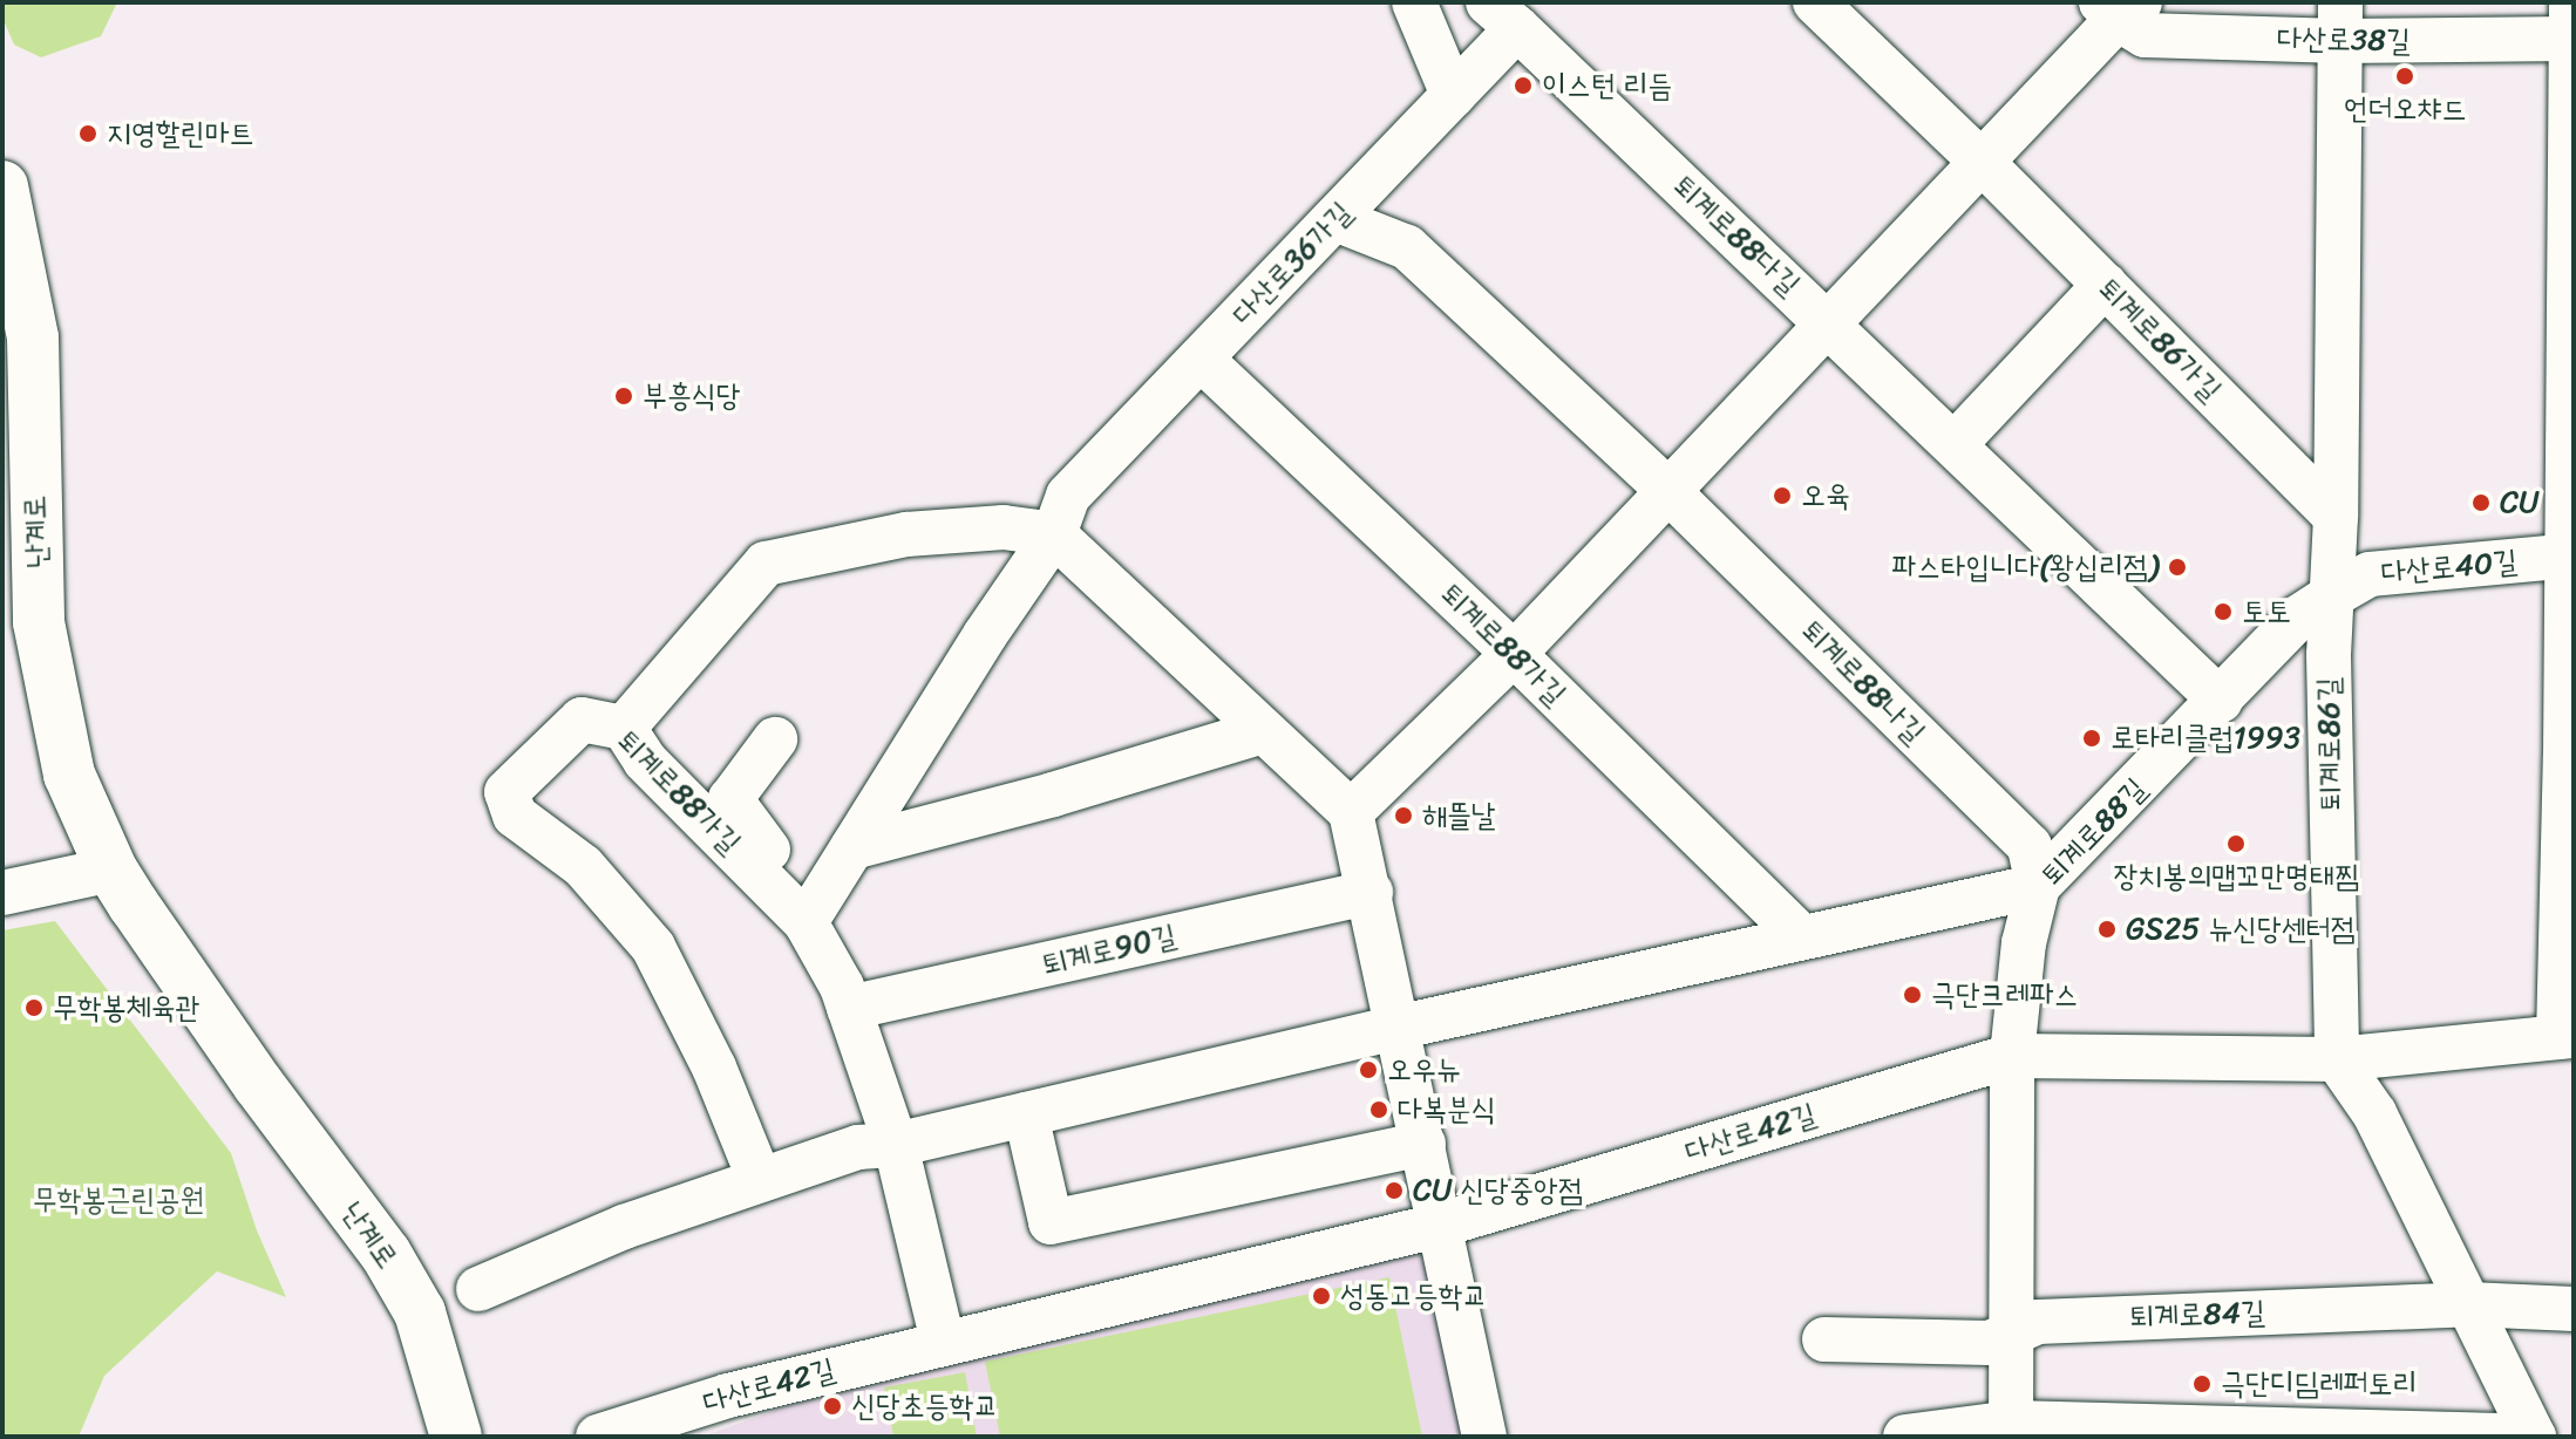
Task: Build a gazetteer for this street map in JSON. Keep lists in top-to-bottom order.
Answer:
{
  "streets": {
    "main road": ["난계로"],
    "street": [
      "다산로38길",
      "퇴계로88다길",
      "다산로36가길",
      "퇴계로86가길",
      "다산로40길",
      "퇴계로88가길",
      "퇴계로88나길",
      "퇴계로86길",
      "퇴계로88길",
      "퇴계로90길",
      "다산로42길",
      "퇴계로84길"
    ]
  },
  "crossings": [
    ["다산로38길", "퇴계로86가길"],
    ["다산로38길", "퇴계로86길"],
    ["퇴계로88다길", "다산로36가길"],
    ["퇴계로88다길", "퇴계로88길"],
    ["다산로36가길", "퇴계로88가길"],
    ["다산로36가길", "퇴계로88나길"],
    ["퇴계로86가길", "퇴계로86길"],
    ["다산로40길", "퇴계로86길"],
    ["다산로40길", "퇴계로88길"],
    ["퇴계로88가길", "퇴계로90길"],
    ["퇴계로88나길", "퇴계로88길"],
    ["퇴계로86길", "퇴계로88길"],
    ["퇴계로86길", "다산로42길"],
    ["퇴계로88길", "다산로42길"],
    ["퇴계로88길", "퇴계로84길"]
  ],
  "parks": ["무학봉근린공원"],
  "places": [
    "언더오챠드",
    "이스턴 리듬",
    "지영할린마트",
    "부흥식당",
    "오육",
    "CU",
    "파스타입니다(왕십리점)",
    "토토",
    "로타리클럽1993",
    "해뜰날",
    "장치봉의맵꼬만명태찜",
    "GS25 뉴신당센터점",
    "극단크레파스",
    "무학봉체육관",
    "오우뉴",
    "다복분식",
    "CU 신당중앙점",
    "성동고등학교",
    "극단디딤레퍼토리",
    "신당초등학교"
  ]
}
